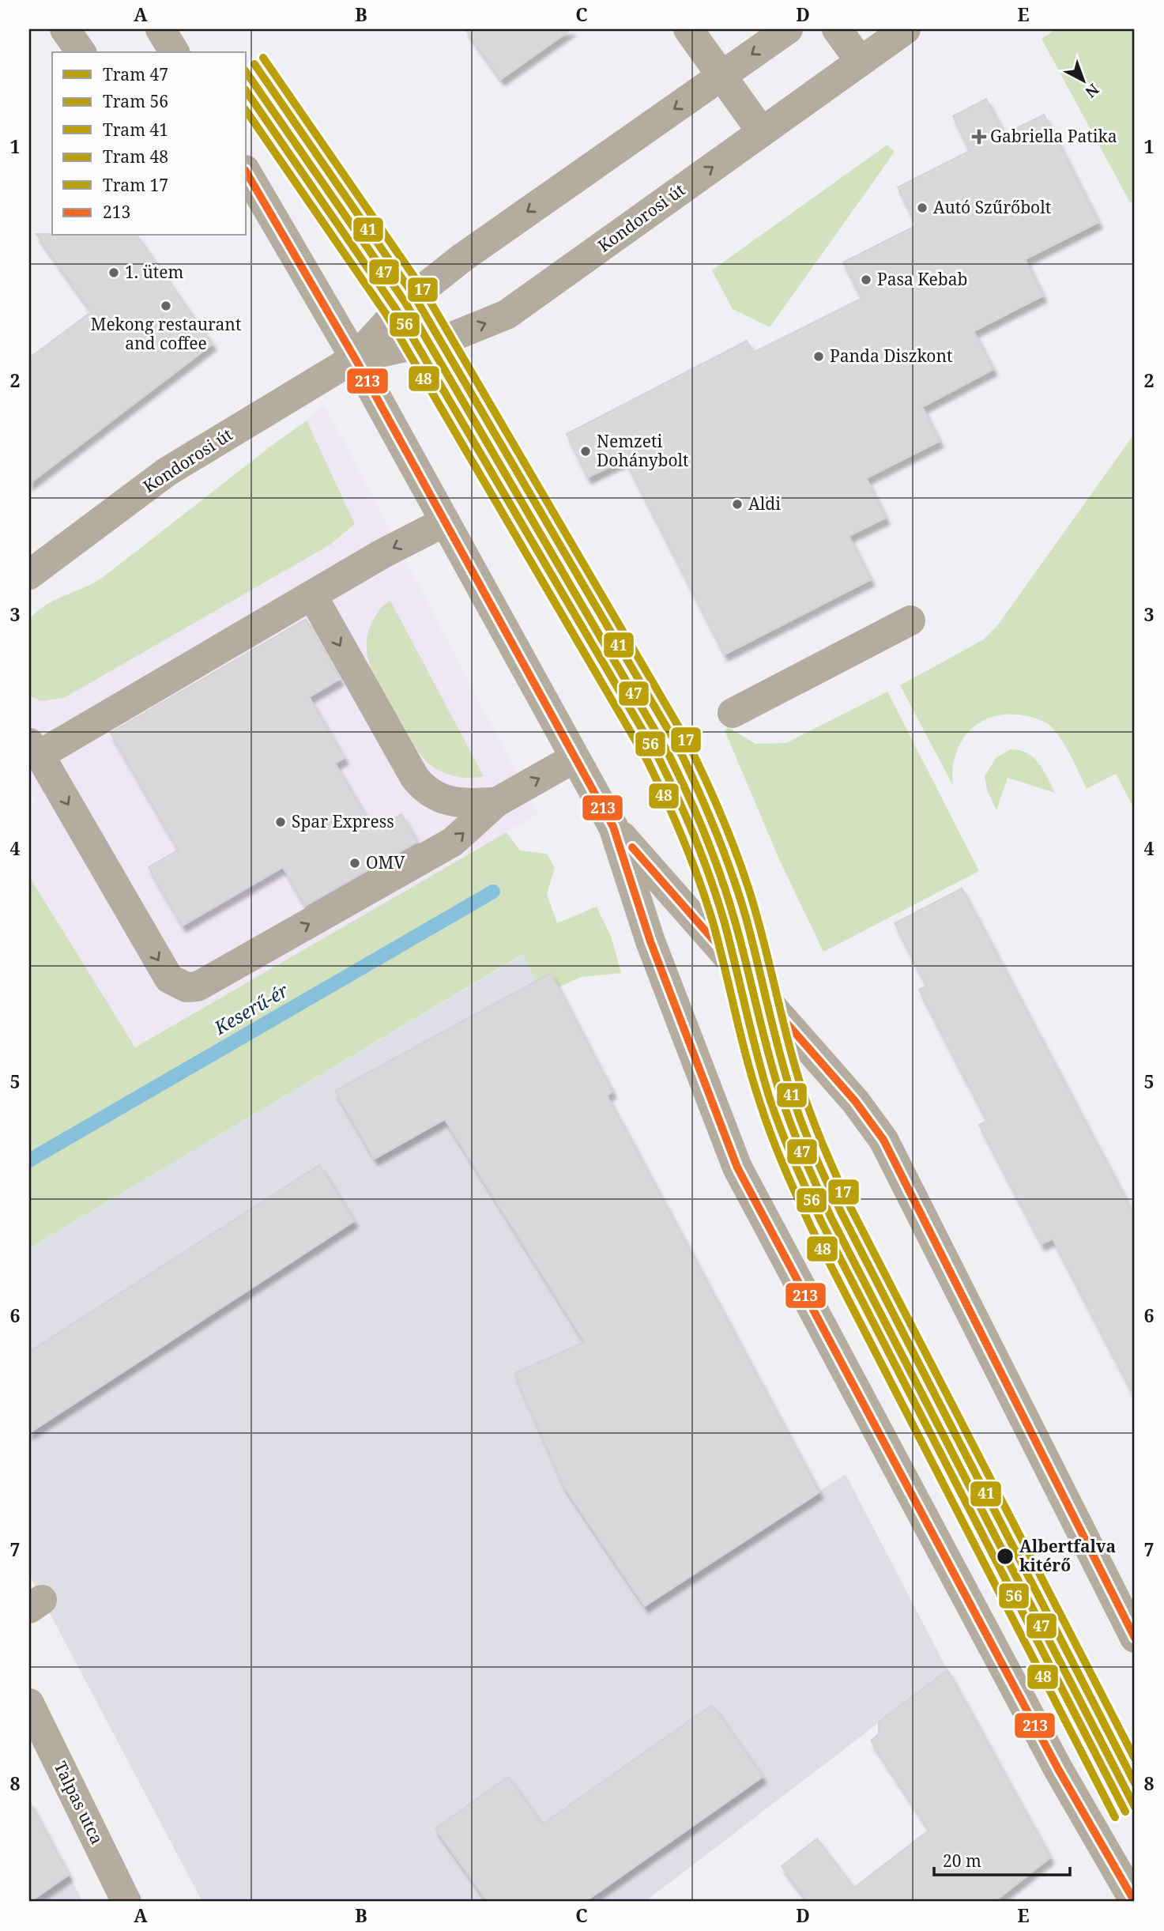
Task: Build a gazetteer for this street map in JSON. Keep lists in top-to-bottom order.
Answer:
{
  "streets": {
    "street": ["Kondorosi út", "Talpas utca"]
  },
  "water": ["Keserű-ér"],
  "places": {
    "health": ["Gabriella Patika"],
    "other": [
      "Autó Szűrőbolt",
      "1. ütem",
      "Pasa Kebab",
      "Mekong restaurant and coffee",
      "Panda Diszkont",
      "Nemzeti Dohánybolt",
      "Aldi",
      "Spar Express",
      "OMV",
      "Albertfalva kitérő"
    ]
  },
  "lines": [
    "tram line 17",
    "tram line 41",
    "tram line 47",
    "tram line 56",
    "tram line 48",
    "transit line 213"
  ],
  "legend": [
    "Tram 47",
    "Tram 56",
    "Tram 41",
    "Tram 48",
    "Tram 17",
    "213"
  ],
  "scale_bar": "20 m",
  "north": "bottom right",
  "grid": {
    "columns": [
      "A",
      "B",
      "C",
      "D",
      "E"
    ],
    "rows": [
      "1",
      "2",
      "3",
      "4",
      "5",
      "6",
      "7",
      "8"
    ]
  }
}
